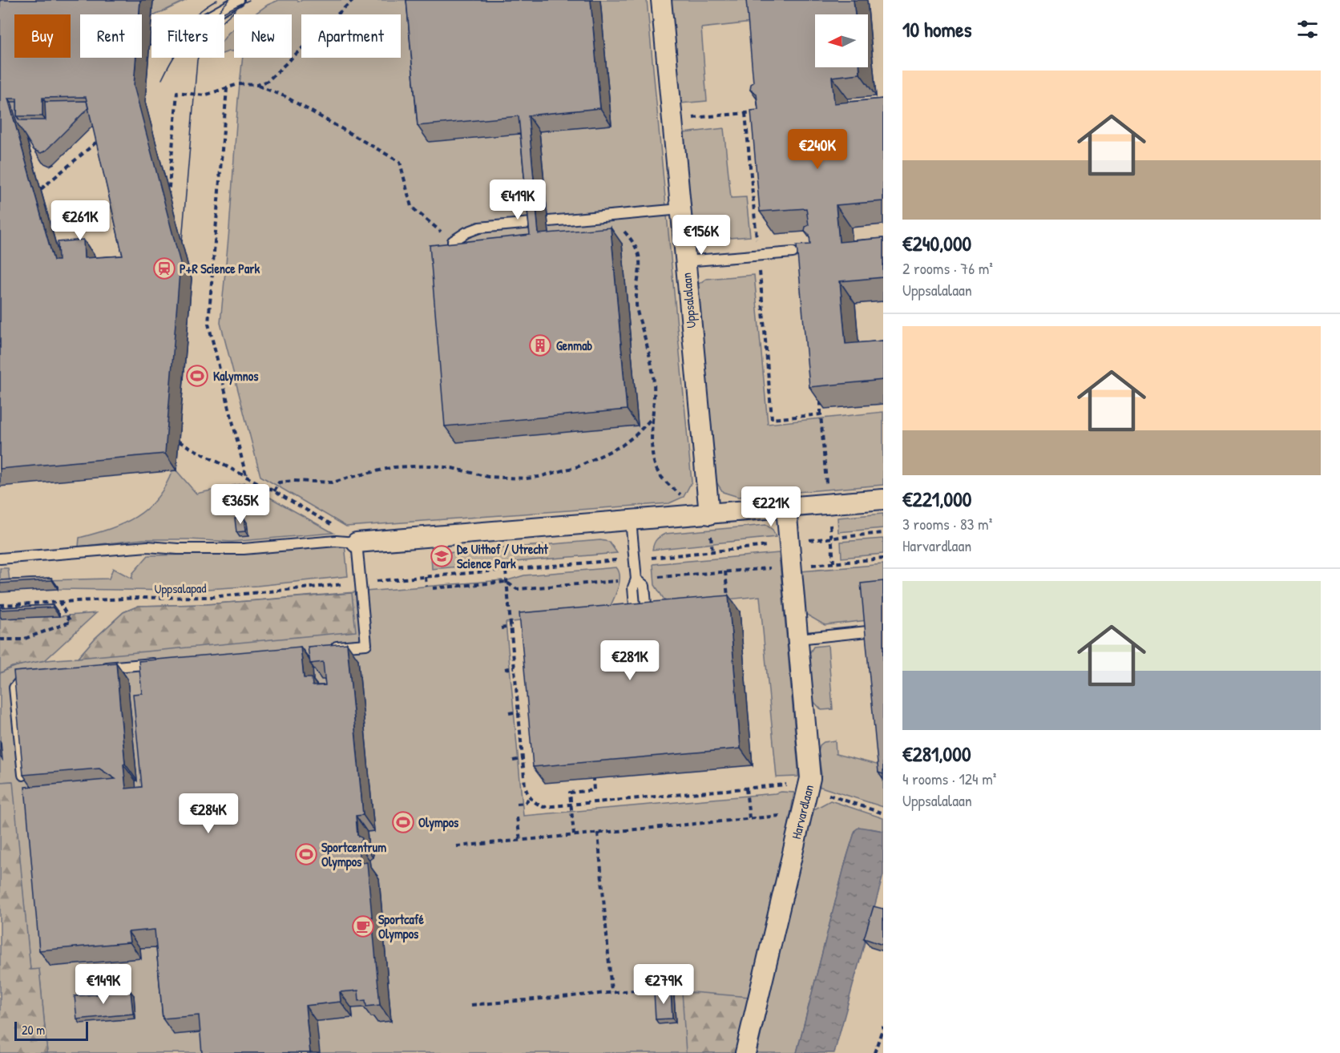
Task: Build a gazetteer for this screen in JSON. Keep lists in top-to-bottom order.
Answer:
{
  "streets": {
    "street": ["Uppsalalaan", "Harvardlaan"],
    "path": ["Uppsalapad"]
  },
  "places": {
    "station": ["P+R Science Park"],
    "building": ["Genmab"],
    "sports": ["Kalymnos", "Olympos", "Sportcentrum Olympos"],
    "school or university": ["De Uithof / Utrecht Science Park"],
    "cafe": ["Sportcafé Olympos"]
  },
  "scale_bar": "20 m",
  "north": "left",
  "page": {
    "heading": "10 homes",
    "chip": [
      "Buy",
      "Rent",
      "Filters",
      "New",
      "Apartment"
    ],
    "list": [
      {
        "name": "€240,000",
        "note": "2 rooms · 76 m² · Uppsalalaan"
      },
      {
        "name": "€221,000",
        "note": "3 rooms · 83 m² · Harvardlaan"
      },
      {
        "name": "€281,000",
        "note": "4 rooms · 124 m² · Uppsalalaan"
      }
    ],
    "price": [
      "€240K",
      "€419K",
      "€261K",
      "€156K",
      "€365K",
      "€221K",
      "€281K",
      "€284K",
      "€149K",
      "€279K"
    ],
    "scale": "20 m"
  }
}
